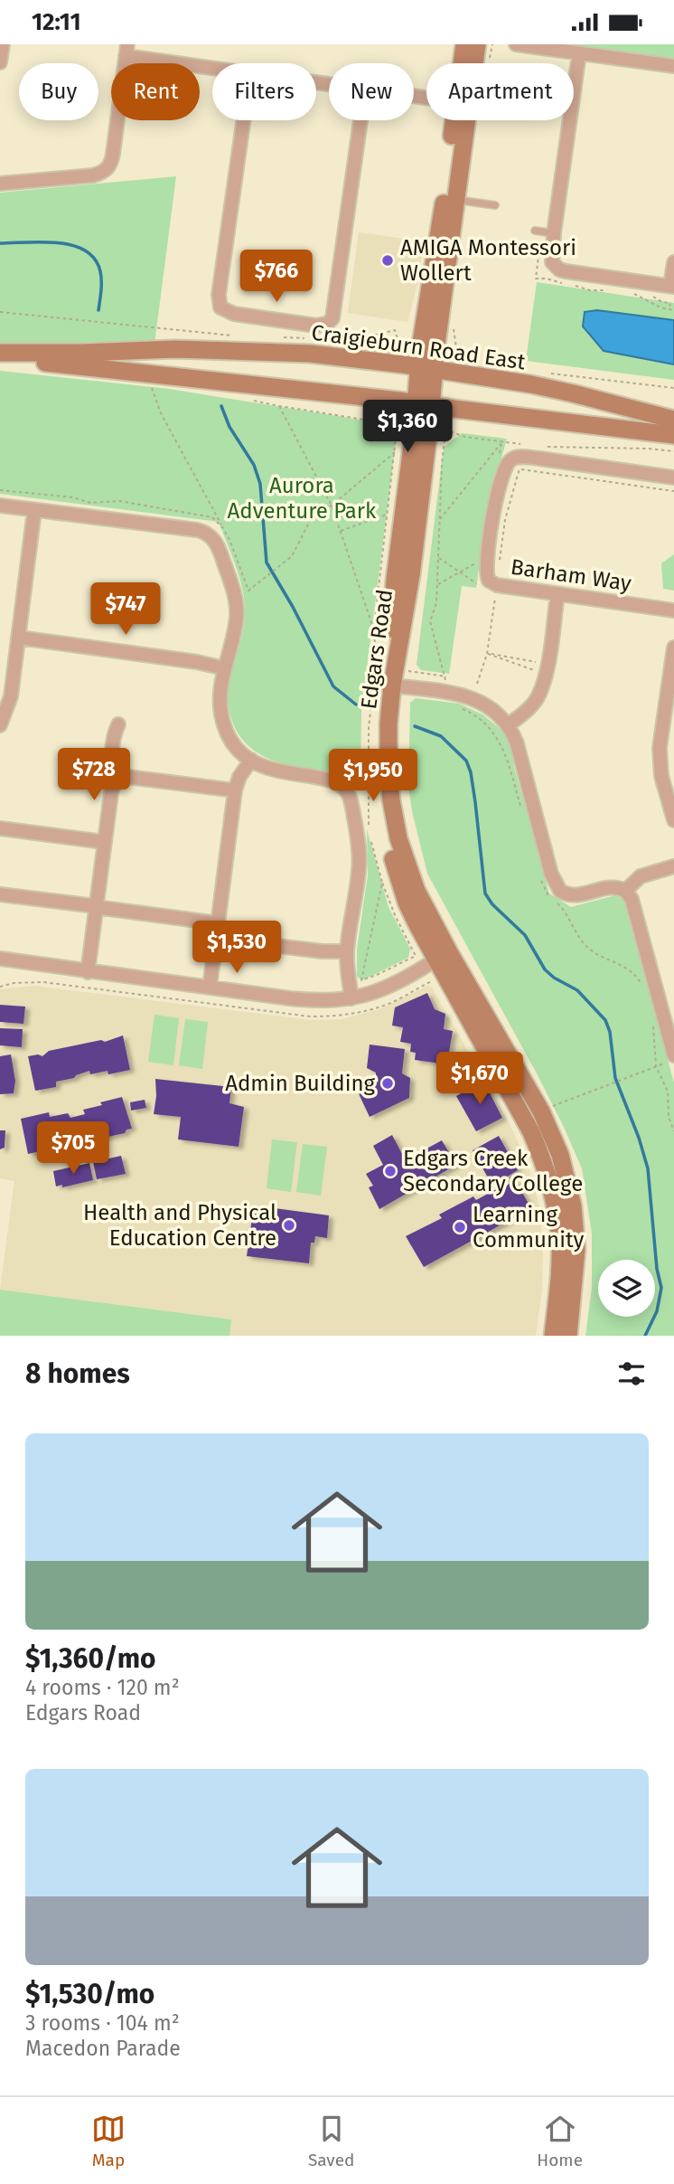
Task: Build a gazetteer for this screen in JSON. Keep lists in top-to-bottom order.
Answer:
{
  "streets": {
    "main road": ["Craigieburn Road East", "Edgars Road"],
    "street": ["Barham Way"]
  },
  "crossings": [
    ["Craigieburn Road East", "Edgars Road"]
  ],
  "parks": ["Aurora Adventure Park"],
  "places": [
    "AMIGA Montessori Wollert",
    "Admin Building",
    "Edgars Creek Secondary College",
    "Health and Physical Education Centre",
    "Learning Community"
  ],
  "page": {
    "status": "12:11",
    "chip": [
      "Buy",
      "Rent",
      "Filters",
      "New",
      "Apartment"
    ],
    "price": [
      "$766",
      "$1,360",
      "$747",
      "$728",
      "$1,950",
      "$1,530",
      "$1,670",
      "$705"
    ],
    "heading": "8 homes",
    "list": [
      {
        "name": "$1,360/mo",
        "note": "4 rooms · 120 m² · Edgars Road"
      },
      {
        "name": "$1,530/mo",
        "note": "3 rooms · 104 m² · Macedon Parade"
      }
    ],
    "tabs": ["Map", "Saved", "Home"]
  }
}
